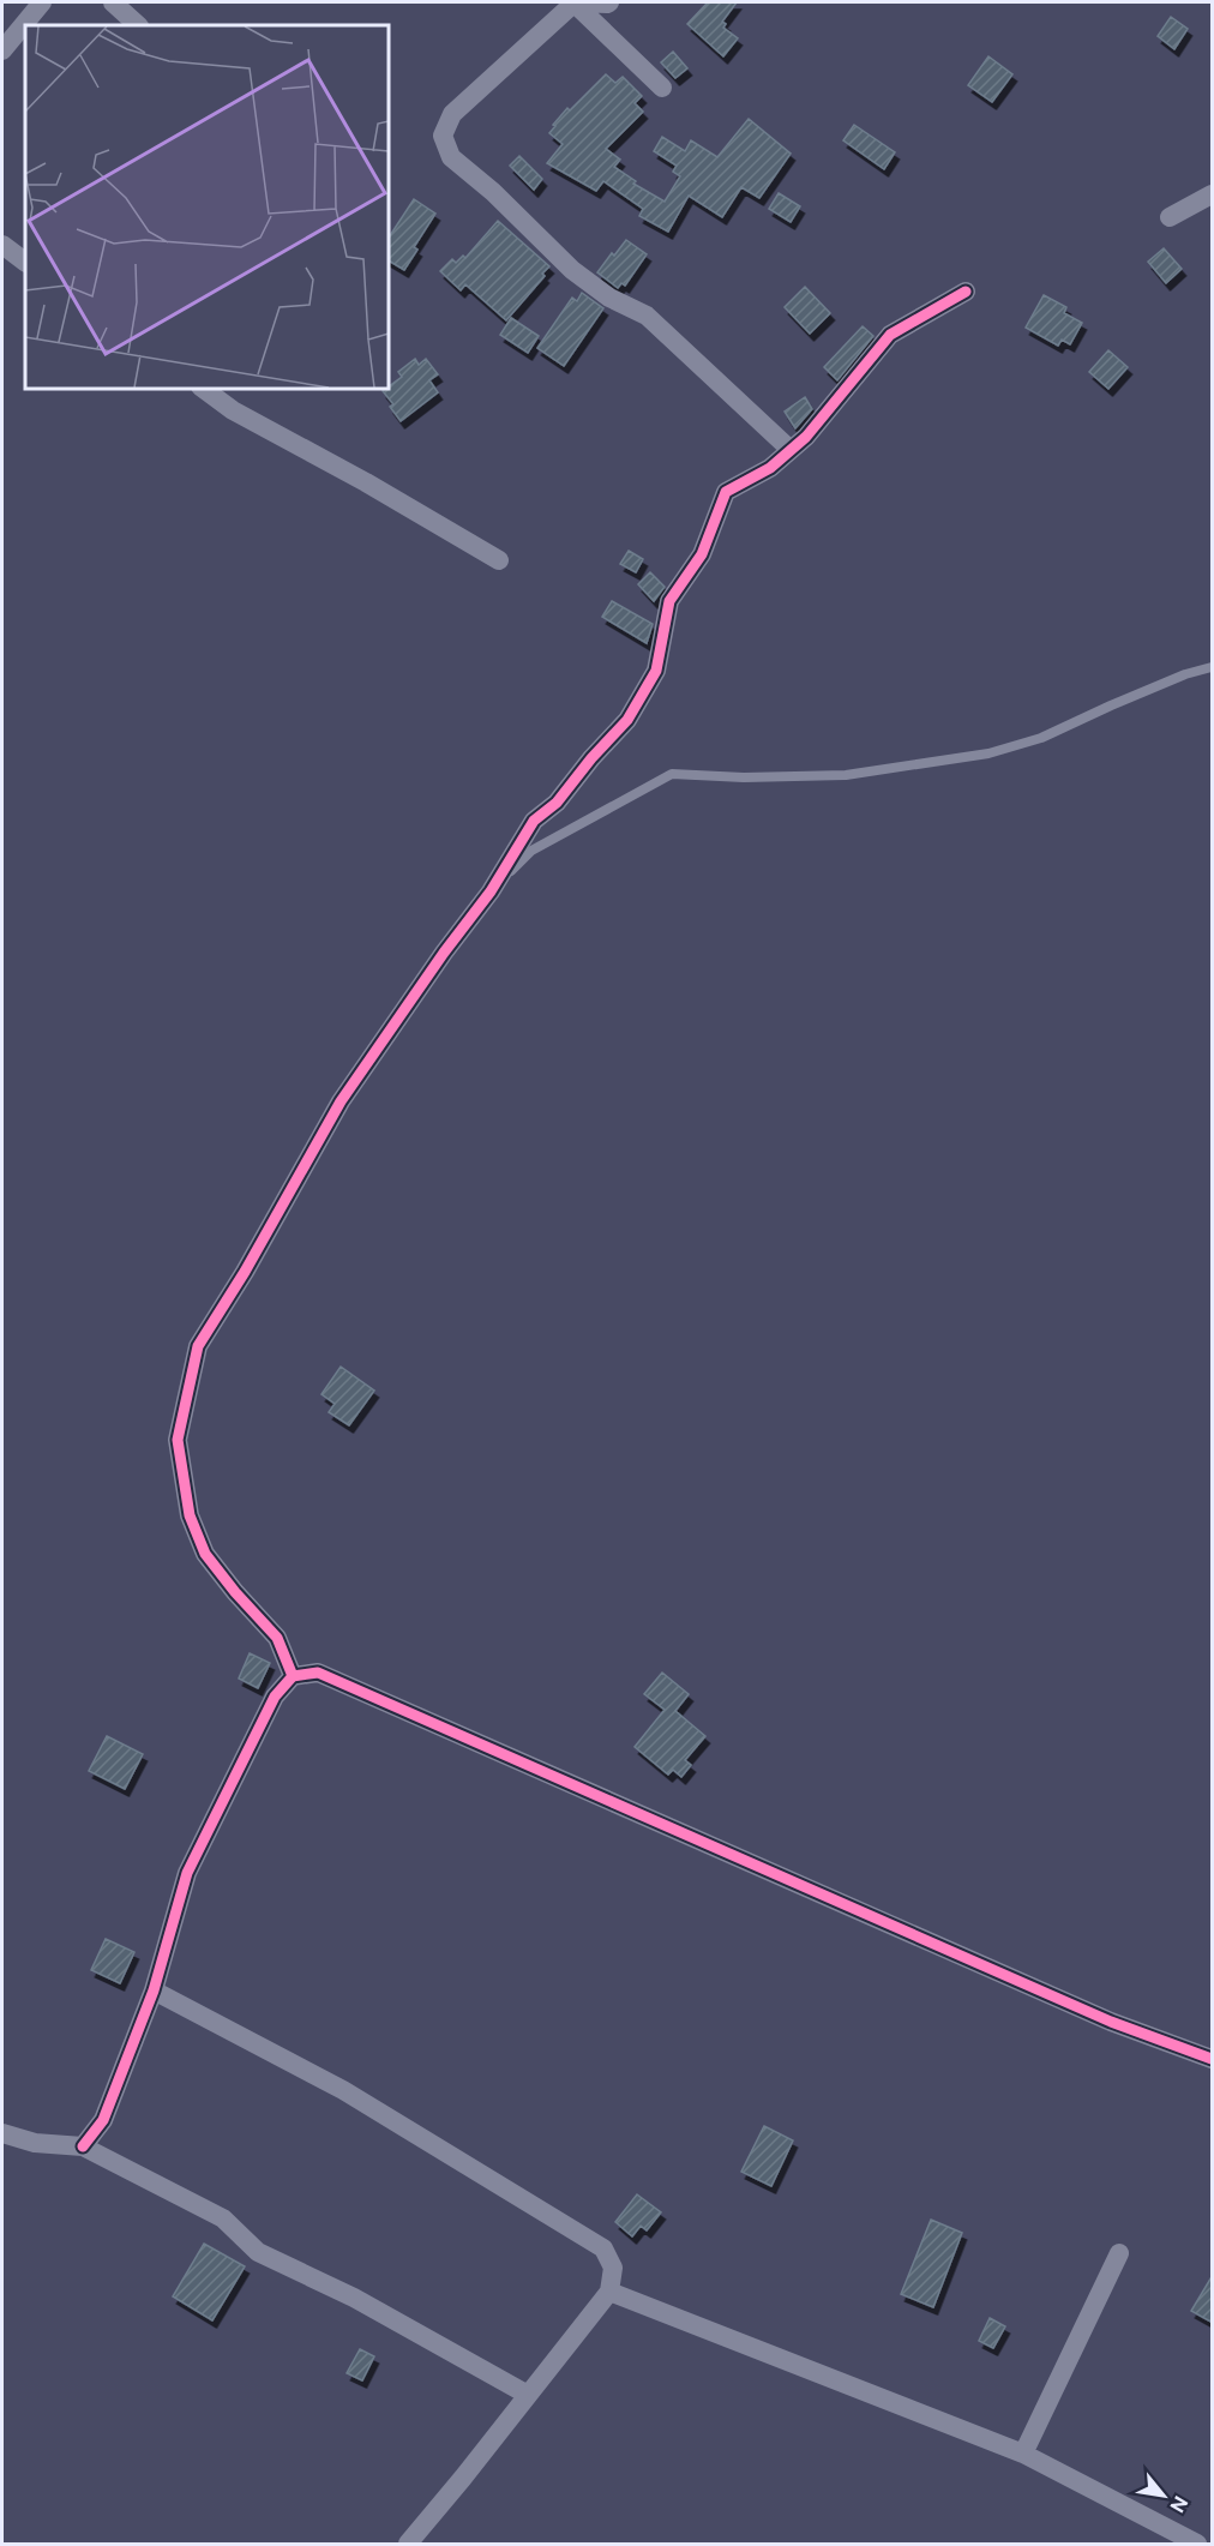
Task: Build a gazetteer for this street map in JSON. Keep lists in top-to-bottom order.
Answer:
{
  "north": "bottom right"
}
